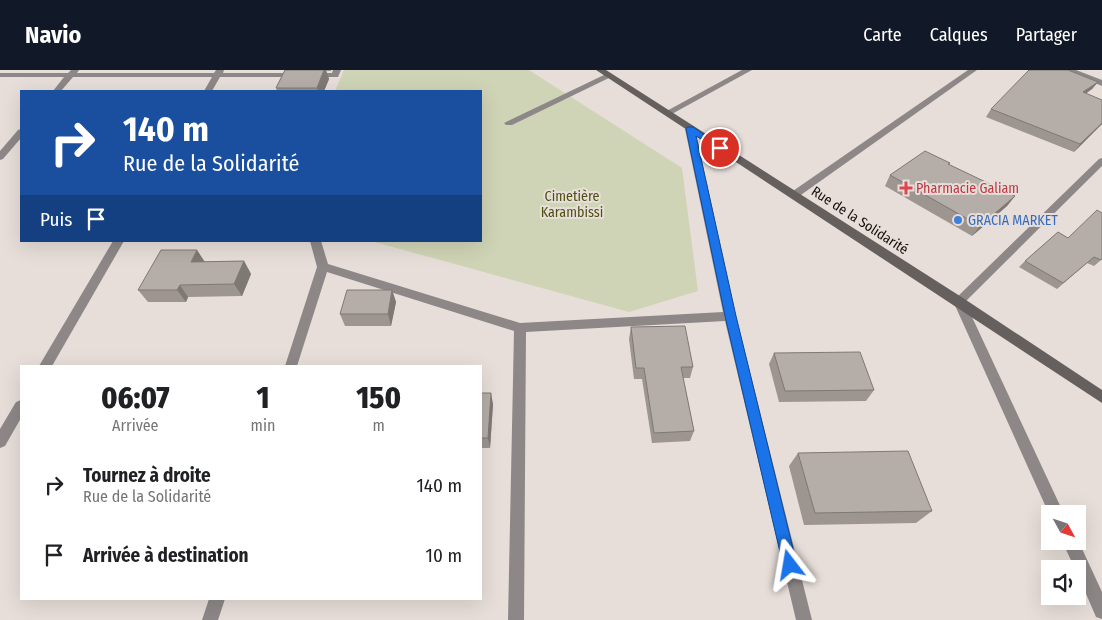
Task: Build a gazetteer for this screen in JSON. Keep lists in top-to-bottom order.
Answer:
{
  "streets": {
    "street": ["Rue de la Solidarité"]
  },
  "parks": ["Cimetière Karambissi"],
  "places": {
    "health": ["Pharmacie Galiam"],
    "other": ["GRACIA MARKET"]
  },
  "north": "bottom right",
  "page": {
    "header": "Navio",
    "nav": ["Carte", "Calques", "Partager"],
    "turn": ["140 m", "Rue de la Solidarité"],
    "then": "Puis",
    "eta": [
      "06:07",
      "Arrivée",
      "1",
      "min",
      "150",
      "m"
    ],
    "list": [
      {
        "name": "Tournez à droite",
        "note": "Rue de la Solidarité",
        "value": "140 m"
      },
      {
        "name": "Arrivée à destination",
        "value": "10 m"
      }
    ]
  }
}
